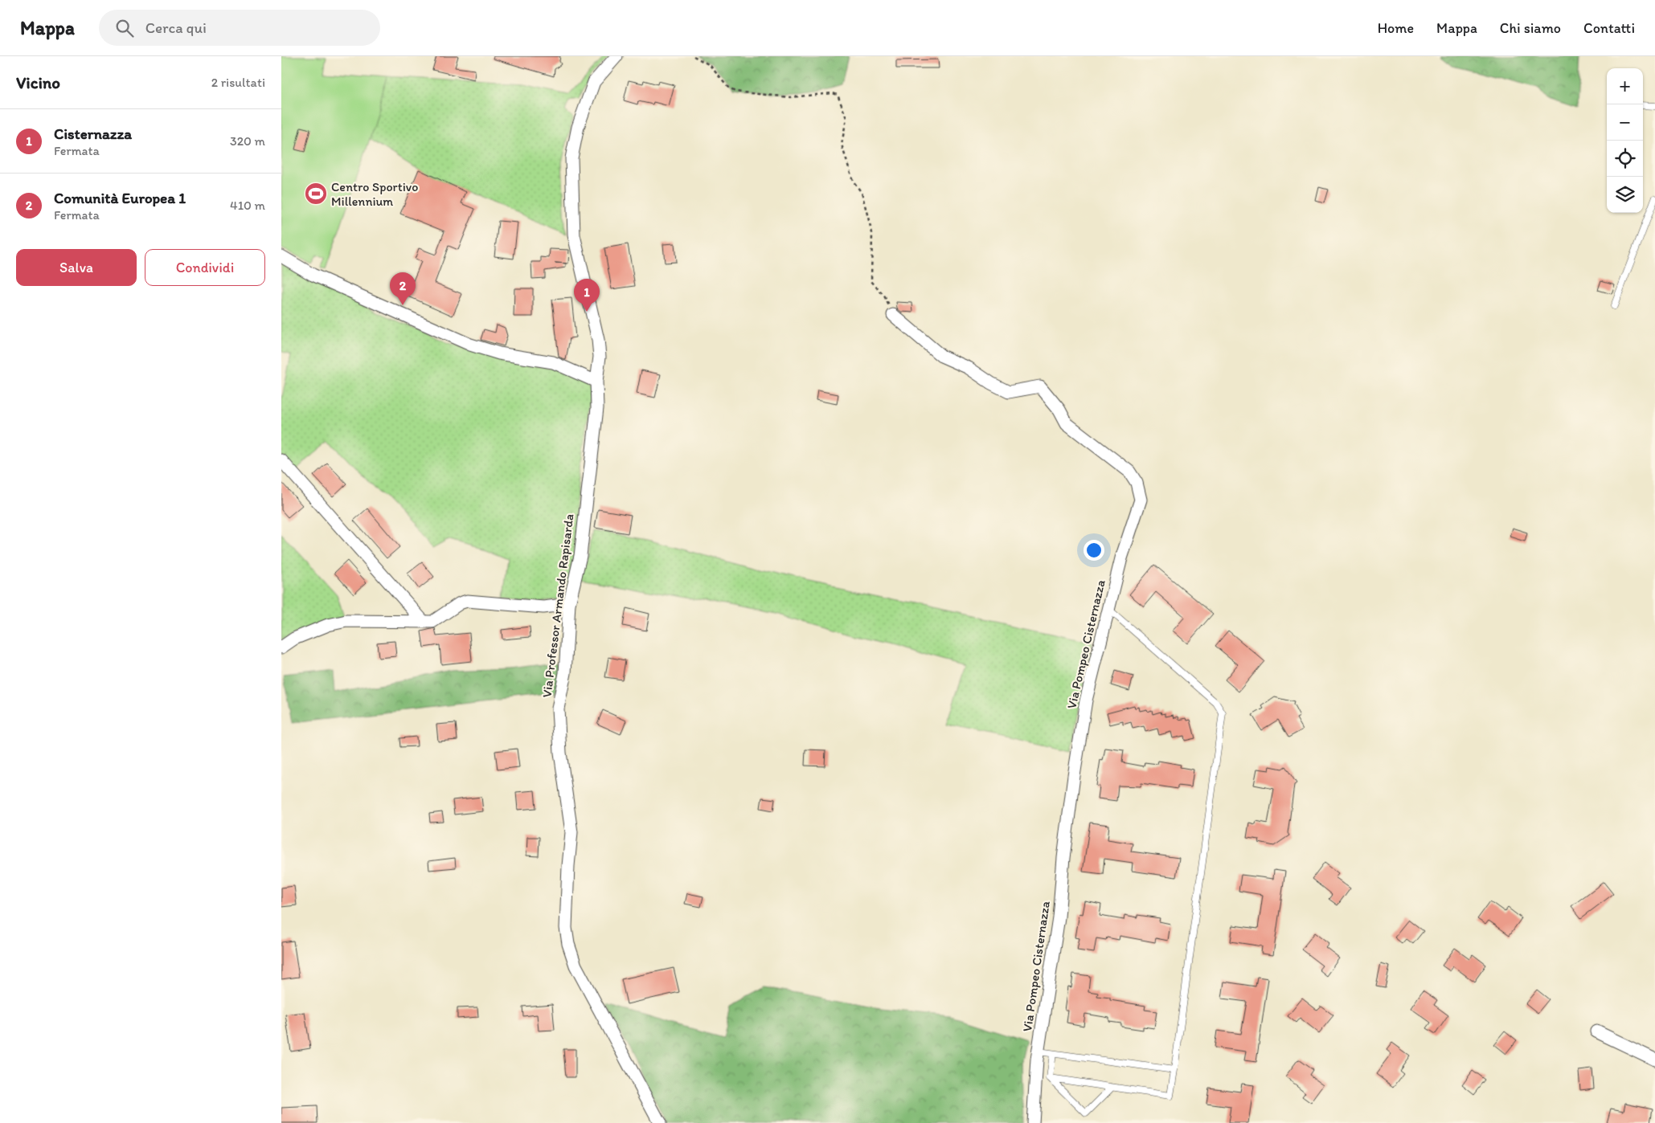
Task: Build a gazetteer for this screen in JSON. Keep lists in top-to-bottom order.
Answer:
{
  "streets": {
    "street": ["Via Professor Armando Rapisarda", "Via Pompeo Cisternazza"]
  },
  "places": {
    "sports": ["Centro Sportivo Millennium"]
  },
  "page": {
    "header": "Mappa",
    "search": "Cerca qui",
    "nav": [
      "Home",
      "Mappa",
      "Chi siamo",
      "Contatti"
    ],
    "heading": ["Vicino", "2 risultati"],
    "map_buttons": ["+", "−"],
    "list": [
      {
        "mark": "1",
        "name": "Cisternazza",
        "note": "Fermata",
        "value": "320 m"
      },
      {
        "mark": "2",
        "name": "Comunità Europea 1",
        "note": "Fermata",
        "value": "410 m"
      }
    ],
    "buttons": ["Salva", "Condividi"],
    "pins": ["2", "1"]
  }
}
